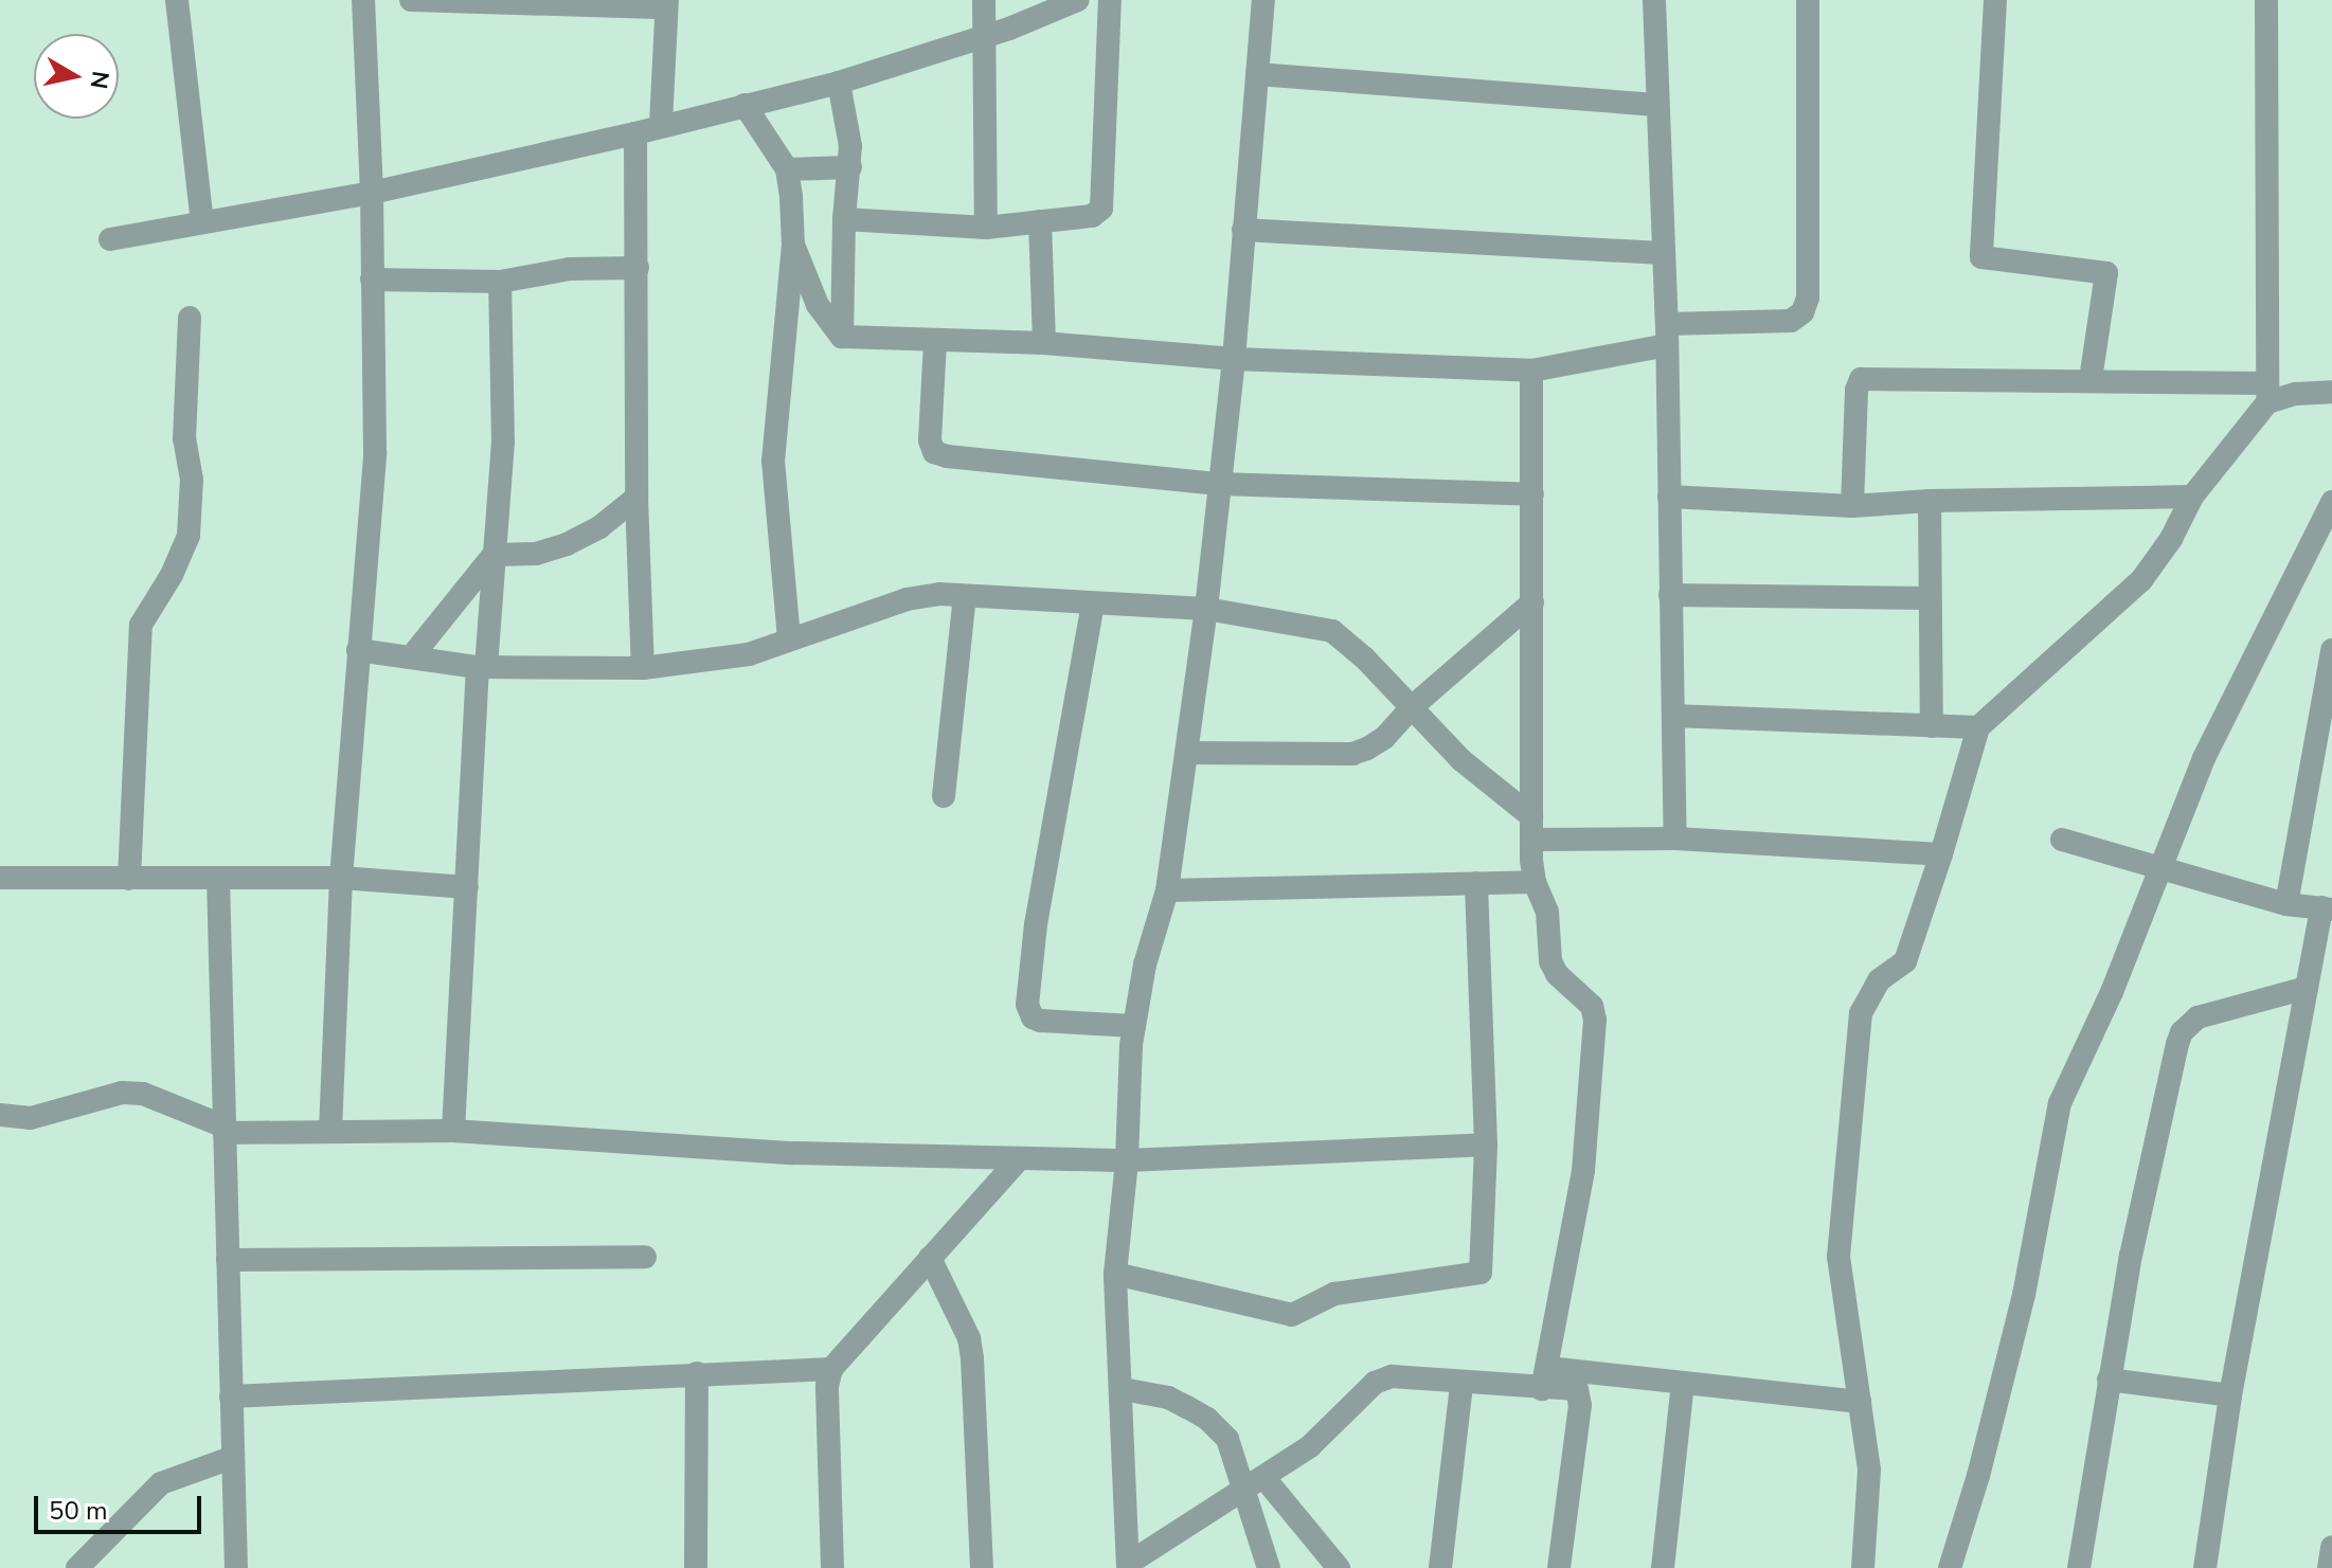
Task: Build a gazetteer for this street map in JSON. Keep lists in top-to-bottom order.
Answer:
{
  "scale_bar": "50 m",
  "north": "right"
}
